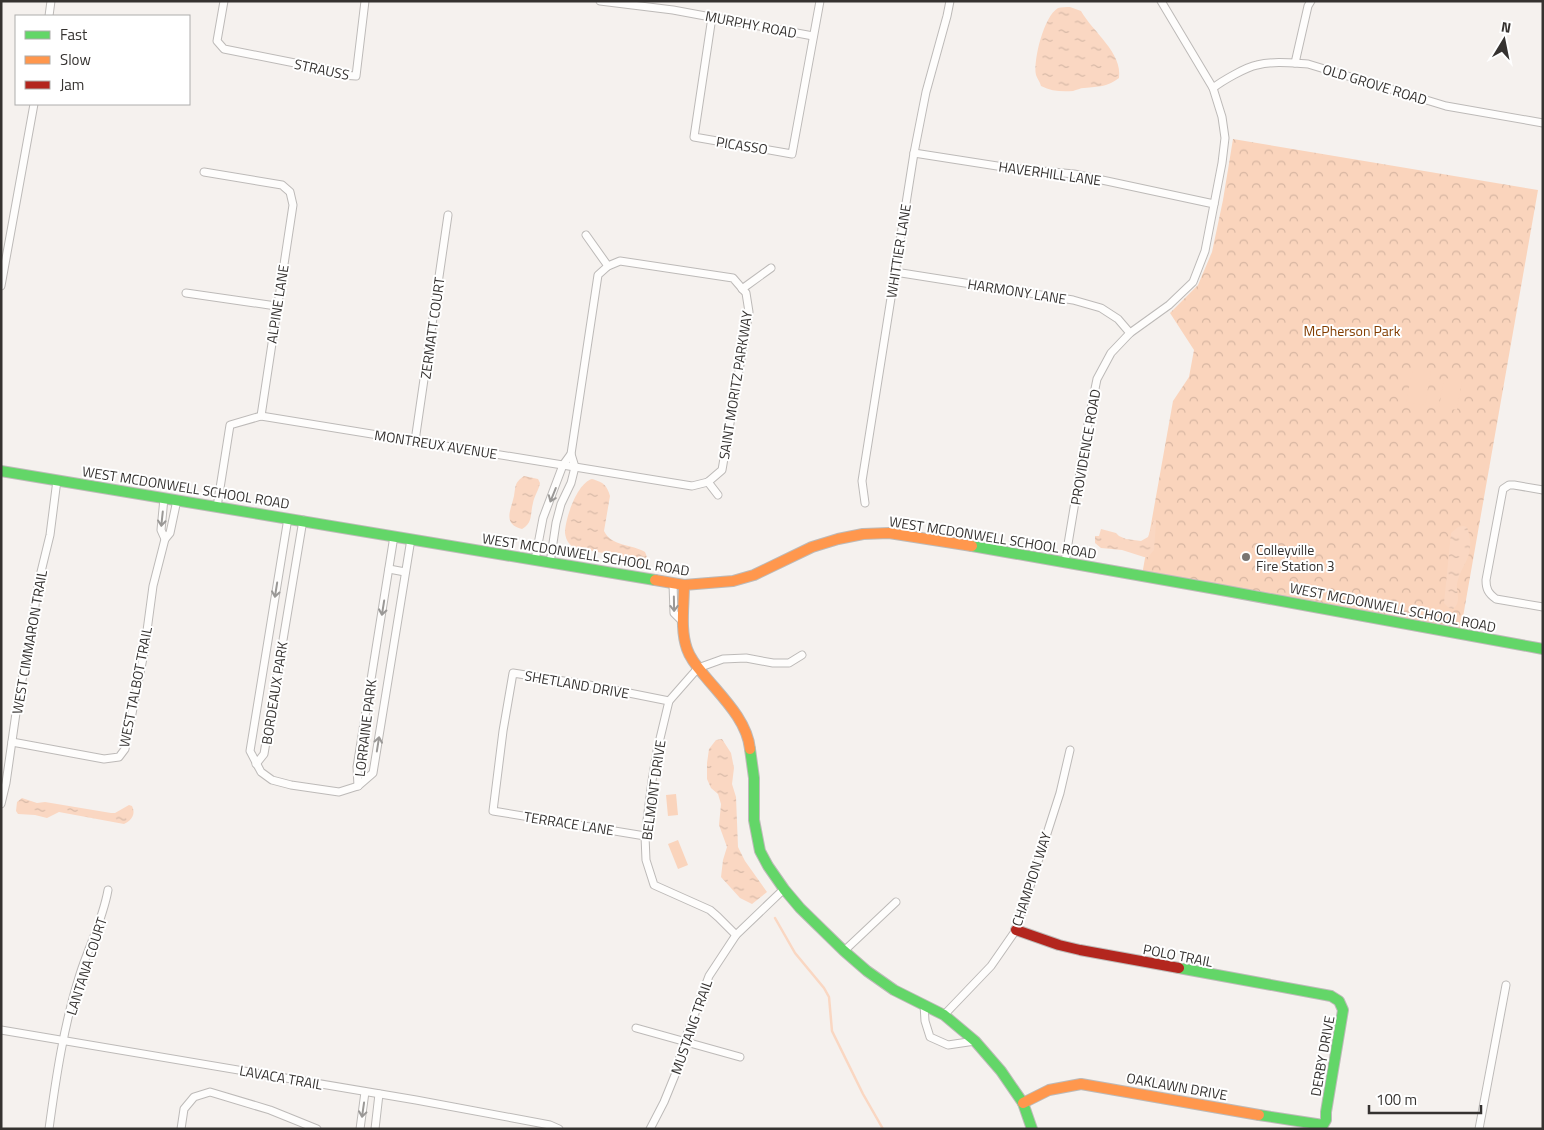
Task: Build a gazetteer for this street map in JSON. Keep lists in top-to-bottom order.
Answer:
{
  "streets": {
    "main road": [
      "WEST MCDONWELL SCHOOL ROAD",
      "POLO TRAIL",
      "DERBY DRIVE",
      "OAKLAWN DRIVE"
    ],
    "street": [
      "MURPHY ROAD",
      "STRAUSS",
      "OLD GROVE ROAD",
      "PICASSO",
      "HAVERHILL LANE",
      "WHITTIER LANE",
      "HARMONY LANE",
      "ALPINE LANE",
      "ZERMATT COURT",
      "SAINT MORITZ PARKWAY",
      "MONTREUX AVENUE",
      "PROVIDENCE ROAD",
      "WEST CIMMARON TRAIL",
      "SHETLAND DRIVE",
      "WEST TALBOT TRAIL",
      "BORDEAUX PARK",
      "LORRAINE PARK",
      "BELMONT DRIVE",
      "TERRACE LANE",
      "CHAMPION WAY",
      "LANTANA COURT",
      "MUSTANG TRAIL",
      "LAVACA TRAIL"
    ]
  },
  "crossings": [
    ["MURPHY ROAD", "PICASSO"],
    ["OLD GROVE ROAD", "PROVIDENCE ROAD"],
    ["HAVERHILL LANE", "WHITTIER LANE"],
    ["HAVERHILL LANE", "PROVIDENCE ROAD"],
    ["WHITTIER LANE", "HARMONY LANE"],
    ["HARMONY LANE", "PROVIDENCE ROAD"],
    ["ALPINE LANE", "MONTREUX AVENUE"],
    ["ZERMATT COURT", "MONTREUX AVENUE"],
    ["SAINT MORITZ PARKWAY", "MONTREUX AVENUE"],
    ["MONTREUX AVENUE", "WEST MCDONWELL SCHOOL ROAD"],
    ["PROVIDENCE ROAD", "WEST MCDONWELL SCHOOL ROAD"],
    ["WEST MCDONWELL SCHOOL ROAD", "WEST CIMMARON TRAIL"],
    ["WEST MCDONWELL SCHOOL ROAD", "WEST TALBOT TRAIL"],
    ["WEST MCDONWELL SCHOOL ROAD", "BORDEAUX PARK"],
    ["WEST MCDONWELL SCHOOL ROAD", "LORRAINE PARK"],
    ["WEST CIMMARON TRAIL", "WEST TALBOT TRAIL"],
    ["SHETLAND DRIVE", "BELMONT DRIVE"],
    ["SHETLAND DRIVE", "TERRACE LANE"],
    ["BELMONT DRIVE", "TERRACE LANE"],
    ["BELMONT DRIVE", "MUSTANG TRAIL"],
    ["CHAMPION WAY", "POLO TRAIL"],
    ["POLO TRAIL", "DERBY DRIVE"],
    ["LANTANA COURT", "LAVACA TRAIL"],
    ["DERBY DRIVE", "OAKLAWN DRIVE"]
  ],
  "parks": ["McPherson Park"],
  "places": ["Colleyville Fire Station 3"],
  "legend": ["Fast", "Slow", "Jam"],
  "scale_bar": "100 m",
  "north": "top"
}
